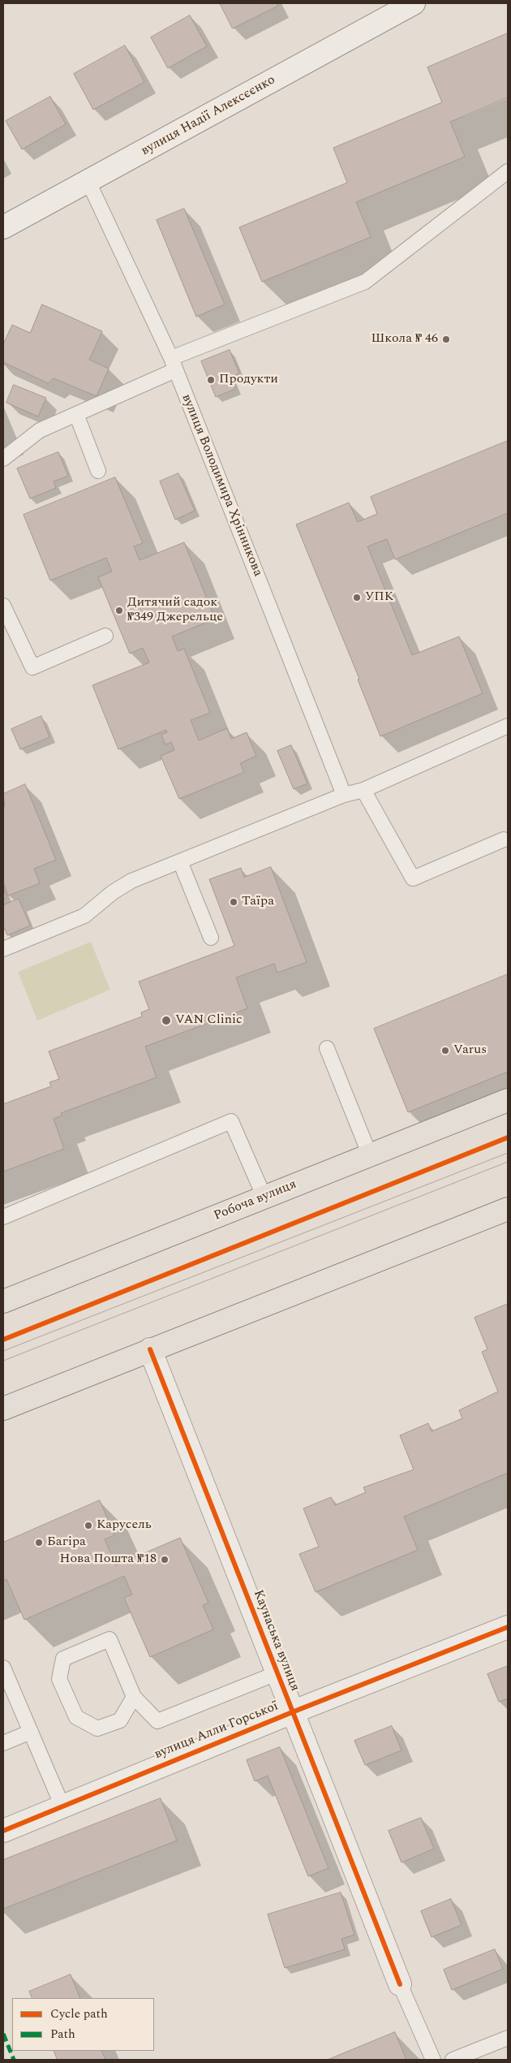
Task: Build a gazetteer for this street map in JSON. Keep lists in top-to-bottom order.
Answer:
{
  "streets": {
    "main road": ["Робоча вулиця"],
    "street": ["вулиця Надії Алексєєнко", "Каунаська вулиця", "вулиця Алли Горської"],
    "lane": ["вулиця Володимира Хрінникова"]
  },
  "crossings": [
    ["вулиця Надії Алексєєнко", "вулиця Володимира Хрінникова"],
    ["Каунаська вулиця", "вулиця Алли Горської"]
  ],
  "places": [
    "Школа № 46",
    "Продукти",
    "УПК",
    "Дитячий садок №349 Джерельце",
    "Таїра",
    "VAN Clinic",
    "Varus",
    "Карусель",
    "Багіра",
    "Нова Пошта №18"
  ],
  "legend": ["Cycle path", "Path"]
}
